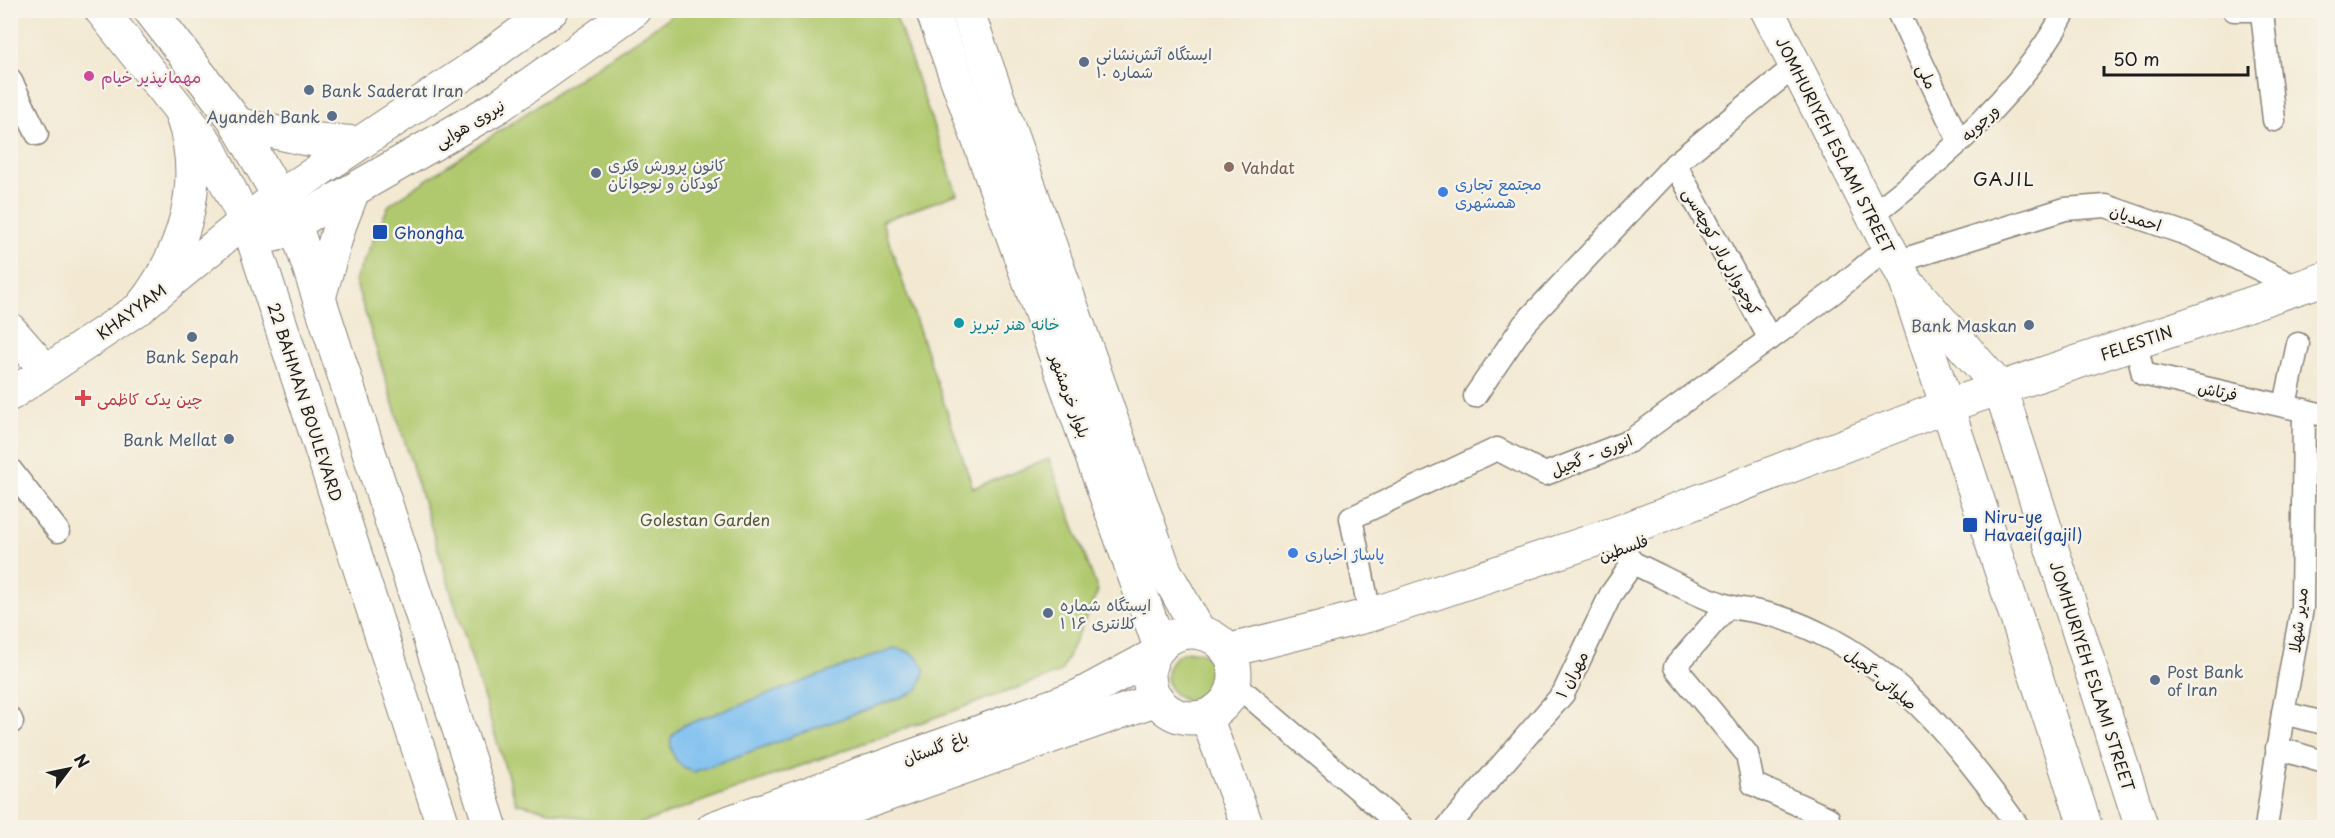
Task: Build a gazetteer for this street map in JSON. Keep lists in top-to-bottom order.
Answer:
{
  "streets": {
    "main road": [
      "نیروی هوایی",
      "JOMHURIYEH ESLAMI STREET",
      "KHAYYAM",
      "FELESTIN",
      "بلوار خرمشهر",
      "22 BAHMAN BOULEVARD",
      "فلسطین",
      "باغ گلستان"
    ],
    "street": [
      "ملی",
      "ورجویه",
      "احمدیان",
      "کوجووارلی‌لار کوچه‌سی",
      "فرتاش",
      "انوری - گجیل",
      "مدیر شهلا",
      "مهران ۱",
      "صلواتی-گجیل"
    ]
  },
  "crossings": [
    ["ملی", "ورجویه"],
    ["ورجویه", "JOMHURIYEH ESLAMI STREET"],
    ["نیروی هوایی", "KHAYYAM"],
    ["نیروی هوایی", "22 BAHMAN BOULEVARD"],
    ["JOMHURIYEH ESLAMI STREET", "احمدیان"],
    ["JOMHURIYEH ESLAMI STREET", "FELESTIN"],
    ["JOMHURIYEH ESLAMI STREET", "انوری - گجیل"],
    ["JOMHURIYEH ESLAMI STREET", "فلسطین"],
    ["احمدیان", "FELESTIN"],
    ["احمدیان", "انوری - گجیل"],
    ["کوجووارلی‌لار کوچه‌سی", "انوری - گجیل"],
    ["KHAYYAM", "22 BAHMAN BOULEVARD"],
    ["FELESTIN", "فرتاش"],
    ["FELESTIN", "فلسطین"],
    ["فرتاش", "مدیر شهلا"],
    ["بلوار خرمشهر", "فلسطین"],
    ["بلوار خرمشهر", "باغ گلستان"],
    ["انوری - گجیل", "فلسطین"],
    ["فلسطین", "مهران ۱"],
    ["فلسطین", "صلواتی-گجیل"],
    ["فلسطین", "باغ گلستان"],
    ["مهران ۱", "صلواتی-گجیل"]
  ],
  "districts": ["GAJIL"],
  "parks": ["Golestan Garden"],
  "places": {
    "other": [
      "ایستگاه آتش‌نشانی شماره ۱۰",
      "مهمانپذیر خیام",
      "Bank Saderat Iran",
      "Ayandeh Bank",
      "Vahdat",
      "کانون پرورش فکری کودکان و نوجوانان",
      "مجتمع تجاری همشهری",
      "خانه هنر تبریز",
      "Bank Maskan",
      "Bank Sepah",
      "Bank Mellat",
      "پاساژ اخباری",
      "ایستگاه شماره ۱ کلانتری ۱۶",
      "Post Bank of Iran"
    ],
    "transit": ["Ghongha", "Niru-ye Havaei(gajil)"],
    "health": ["چین یدک کاظمی"]
  },
  "scale_bar": "50 m",
  "north": "top right"
}
